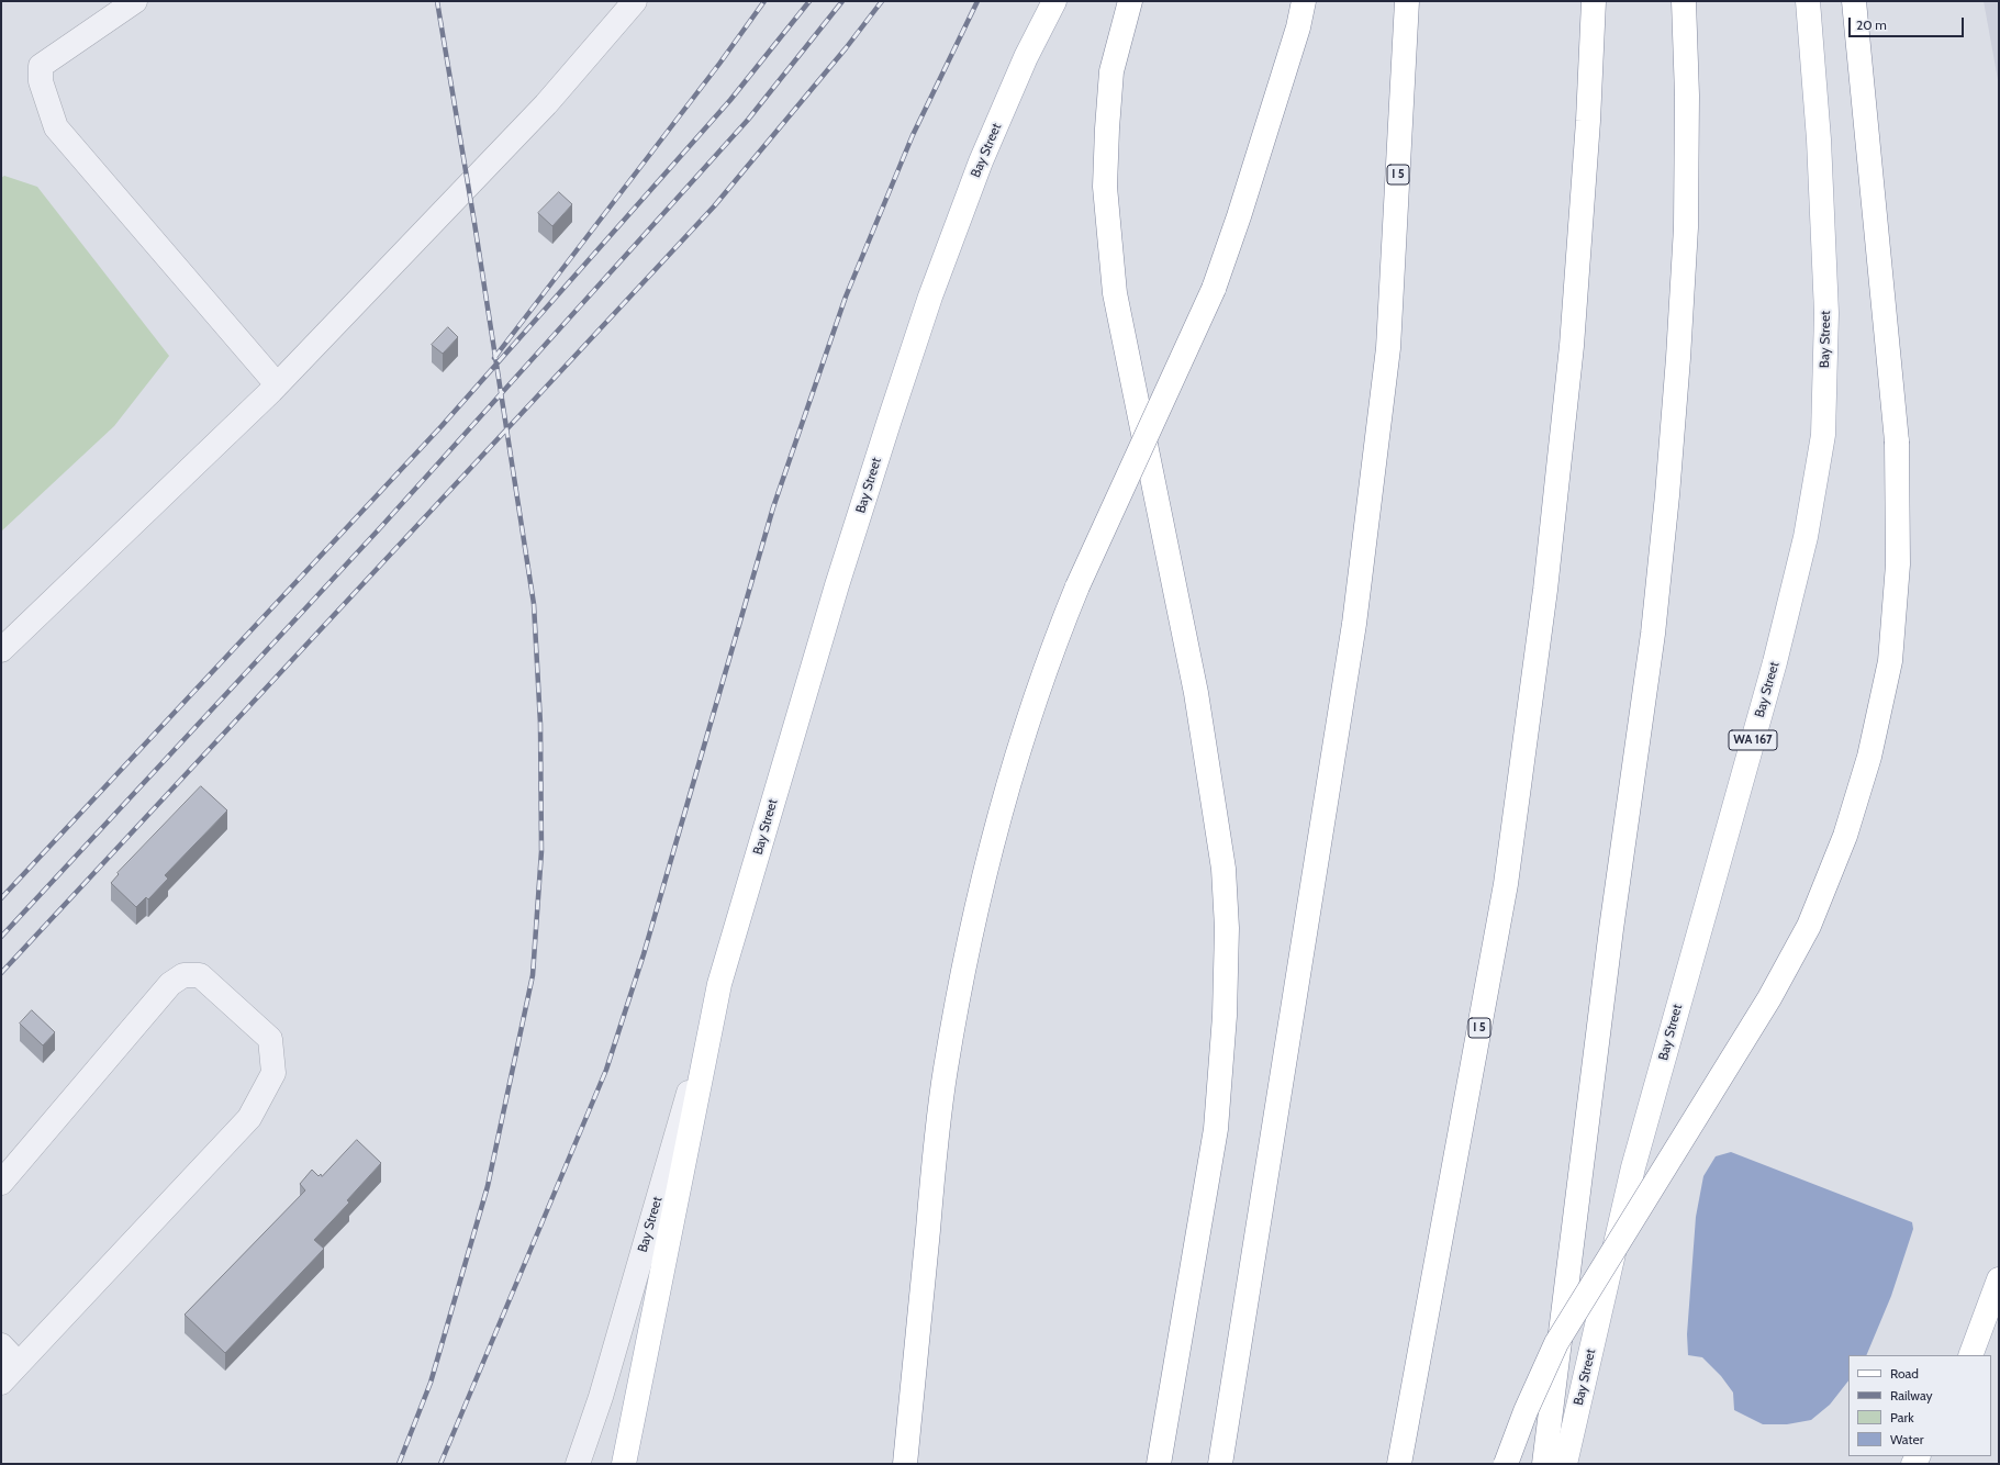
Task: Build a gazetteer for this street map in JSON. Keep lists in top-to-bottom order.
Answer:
{
  "streets": {
    "main road": ["Bay Street", "I 5", "WA 167"]
  },
  "legend": [
    "Road",
    "Railway",
    "Park",
    "Water"
  ],
  "scale_bar": "20 m"
}
